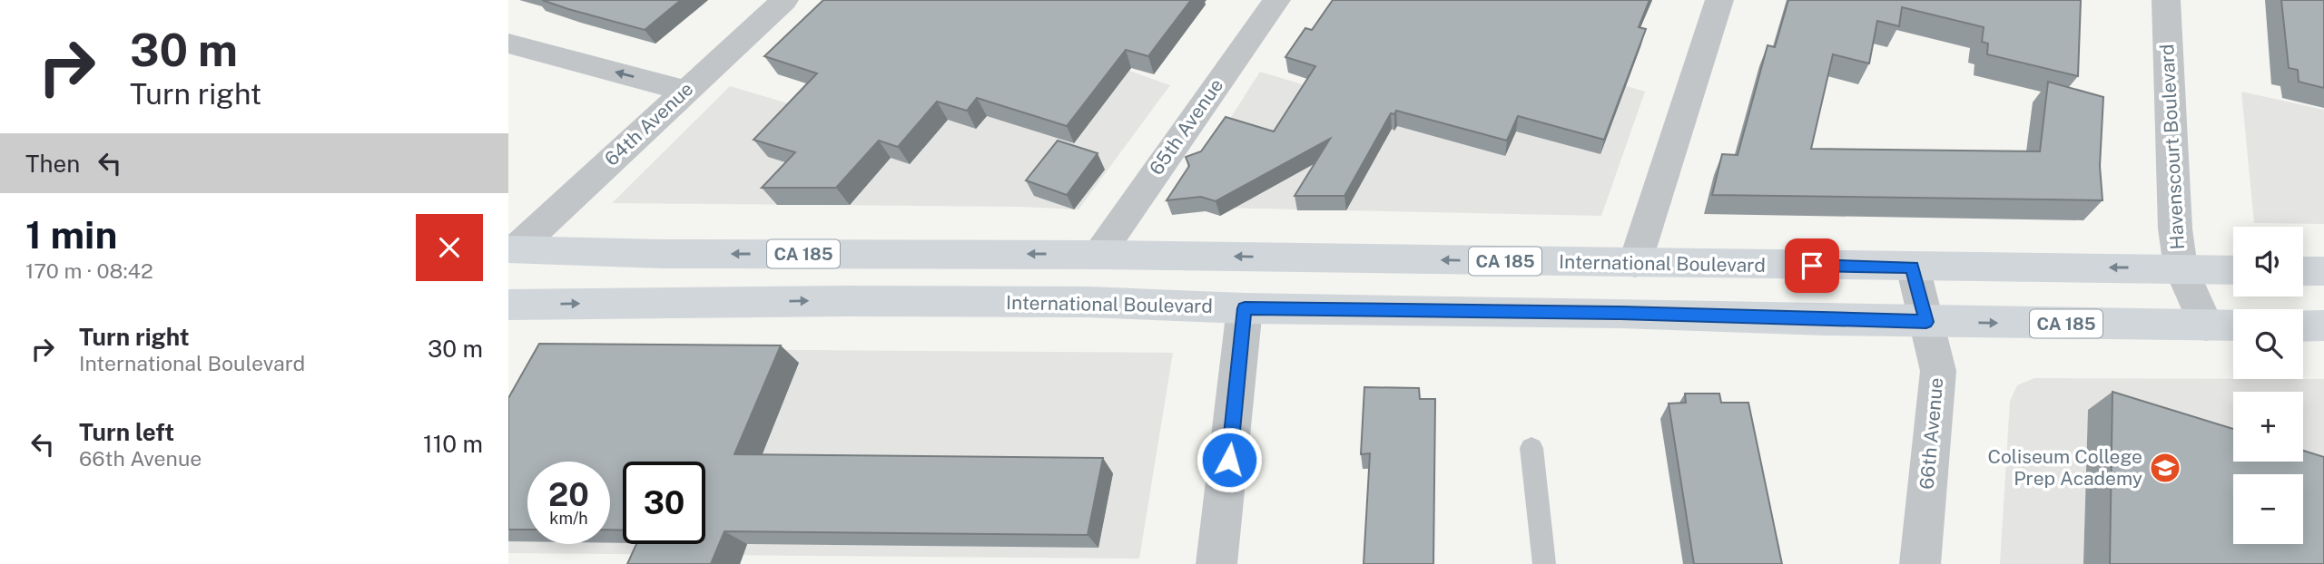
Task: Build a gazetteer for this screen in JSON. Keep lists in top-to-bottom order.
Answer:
{
  "streets": {
    "main road": ["CA 185", "International Boulevard"],
    "street": [
      "64th Avenue",
      "65th Avenue",
      "Havenscourt Boulevard",
      "66th Avenue"
    ]
  },
  "crossings": [
    ["64th Avenue", "International Boulevard"],
    ["65th Avenue", "International Boulevard"],
    ["Havenscourt Boulevard", "International Boulevard"],
    ["International Boulevard", "66th Avenue"]
  ],
  "places": {
    "school or university": ["Coliseum College Prep Academy"]
  },
  "page": {
    "turn": ["30 m", "Turn right"],
    "then": "Then",
    "heading": ["1 min", "170 m · 08:42"],
    "map_buttons": ["+", "−"],
    "list": [
      {
        "name": "Turn right",
        "note": "International Boulevard",
        "value": "30 m"
      },
      {
        "name": "Turn left",
        "note": "66th Avenue",
        "value": "110 m"
      }
    ],
    "speed": "20 km/h",
    "limit": "30"
  }
}
